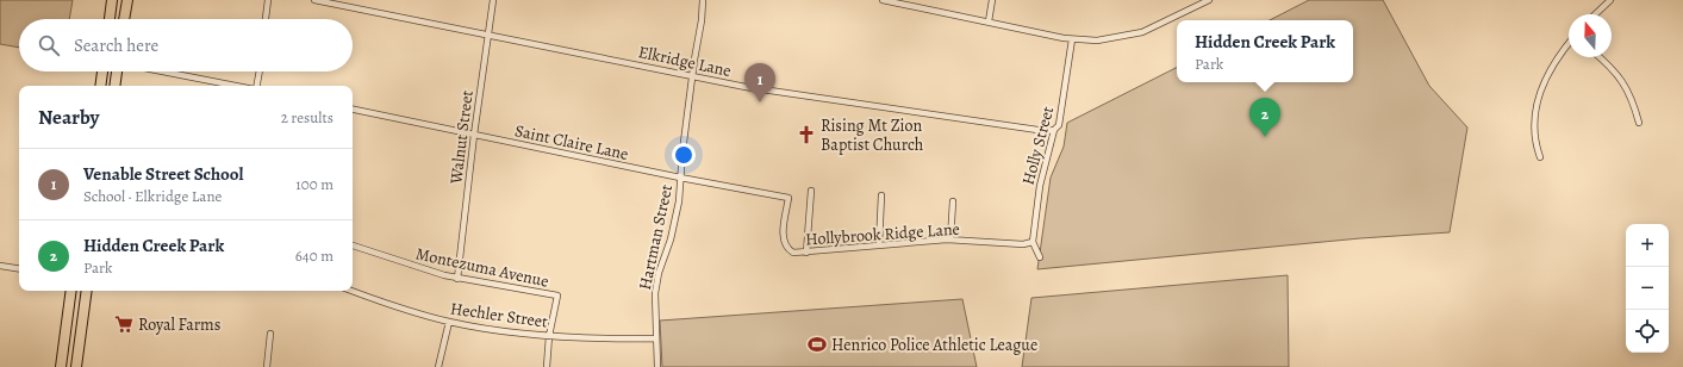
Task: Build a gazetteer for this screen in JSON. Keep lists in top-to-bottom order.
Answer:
{
  "streets": {
    "street": [
      "Elkridge Lane",
      "Walnut Street",
      "Saint Claire Lane",
      "Holly Street",
      "Hollybrook Ridge Lane",
      "Hartman Street",
      "Montezuma Avenue",
      "Hechler Street"
    ]
  },
  "crossings": [
    ["Elkridge Lane", "Walnut Street"],
    ["Elkridge Lane", "Holly Street"],
    ["Elkridge Lane", "Hartman Street"],
    ["Walnut Street", "Saint Claire Lane"],
    ["Walnut Street", "Montezuma Avenue"],
    ["Saint Claire Lane", "Hollybrook Ridge Lane"],
    ["Saint Claire Lane", "Hartman Street"],
    ["Holly Street", "Hollybrook Ridge Lane"],
    ["Hartman Street", "Hechler Street"],
    ["Montezuma Avenue", "Hechler Street"]
  ],
  "places": {
    "church": ["Rising Mt Zion Baptist Church"],
    "supermarket": ["Royal Farms"],
    "sports": ["Henrico Police Athletic League"]
  },
  "north": "top",
  "page": {
    "search": "Search here",
    "popup": ["Hidden Creek Park", "Park"],
    "pins": ["1", "2"],
    "heading": ["Nearby", "2 results"],
    "list": [
      {
        "mark": "1",
        "name": "Venable Street School",
        "note": "School · Elkridge Lane",
        "value": "100 m"
      },
      {
        "mark": "2",
        "name": "Hidden Creek Park",
        "note": "Park",
        "value": "640 m"
      }
    ],
    "map_buttons": ["+", "−"]
  }
}
